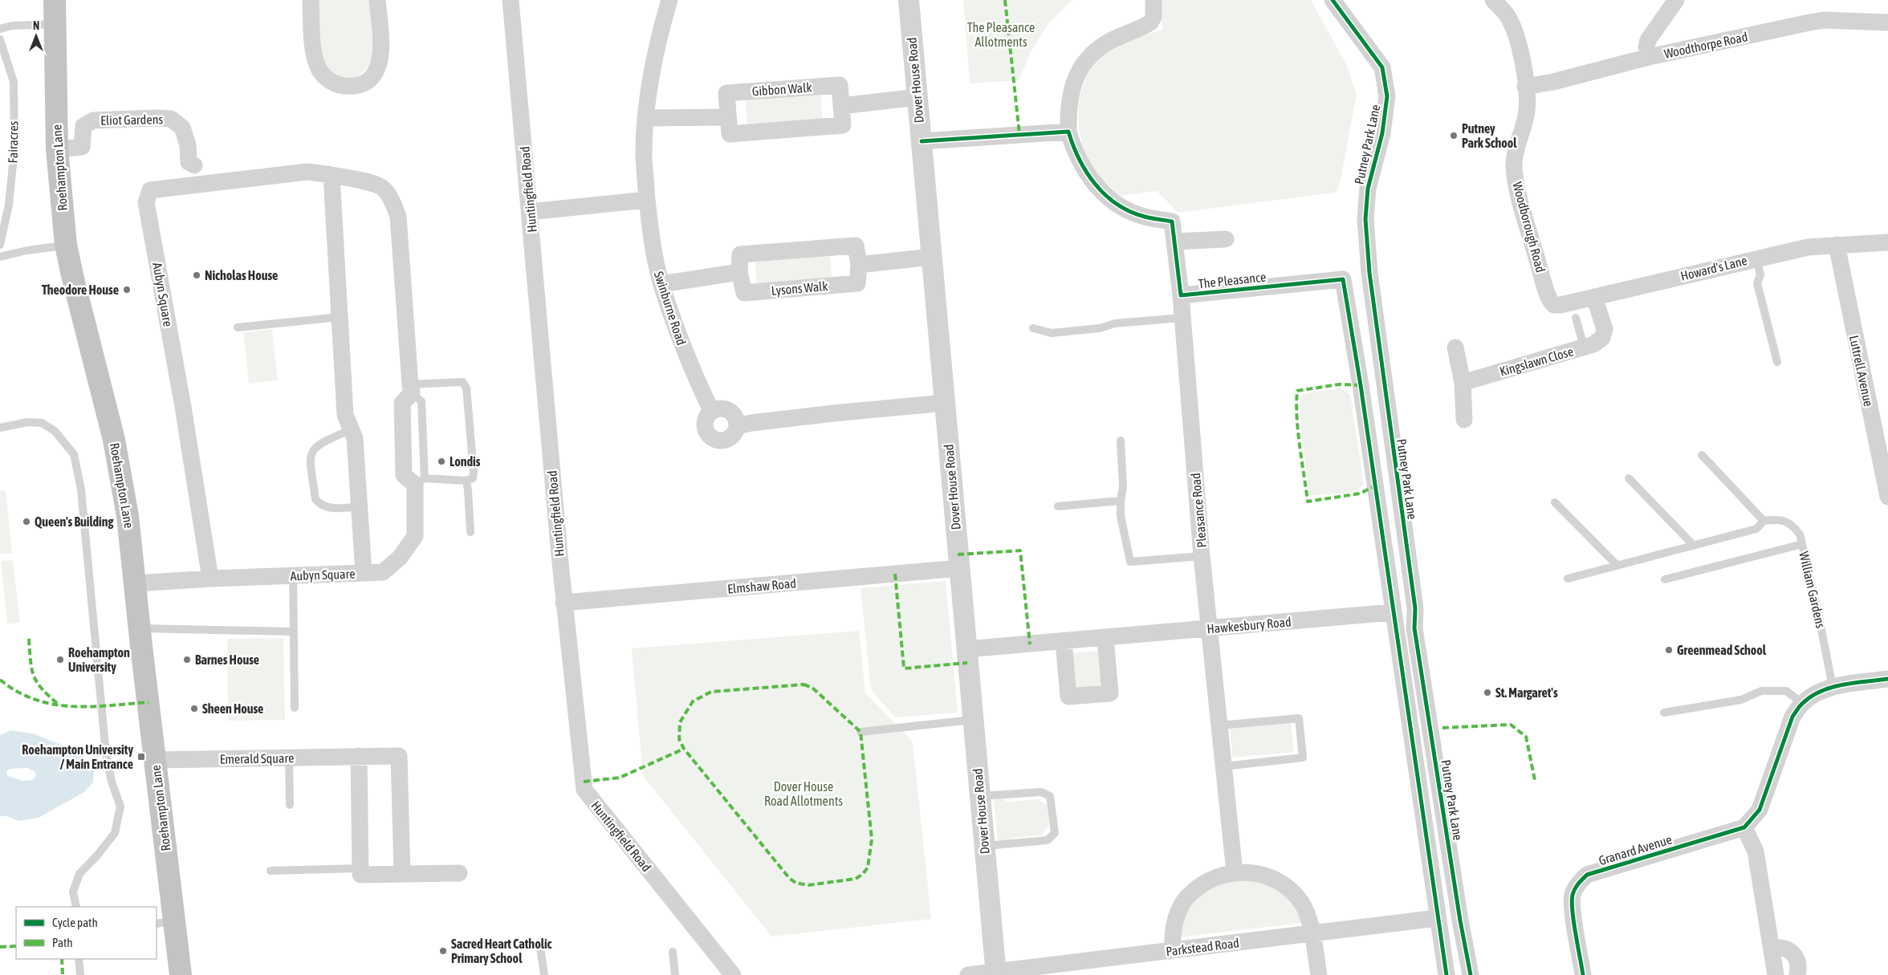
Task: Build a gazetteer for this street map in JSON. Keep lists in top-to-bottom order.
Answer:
{
  "streets": {
    "highway": ["Roehampton Lane"],
    "street": [
      "Woodthorpe Road",
      "Dover House Road",
      "Gibbon Walk",
      "Eliot Gardens",
      "Putney Park Lane",
      "Huntingfield Road",
      "Woodborough Road",
      "Howard's Lane",
      "The Pleasance",
      "Lysons Walk",
      "Aubyn Square",
      "Swinburne Road",
      "Kingslawn Close",
      "Luttrell Avenue",
      "Pleasance Road",
      "Elmshaw Road",
      "Hawkesbury Road",
      "Emerald Square",
      "Granard Avenue",
      "Parkstead Road"
    ],
    "lane": ["Fairacres", "William Gardens"]
  },
  "crossings": [
    ["Woodthorpe Road", "Woodborough Road"],
    ["Dover House Road", "Elmshaw Road"],
    ["Dover House Road", "Hawkesbury Road"],
    ["Dover House Road", "Parkstead Road"],
    ["Eliot Gardens", "Roehampton Lane"],
    ["Roehampton Lane", "Aubyn Square"],
    ["Roehampton Lane", "Emerald Square"],
    ["Huntingfield Road", "Elmshaw Road"],
    ["Woodborough Road", "Howard's Lane"],
    ["Howard's Lane", "Kingslawn Close"],
    ["Howard's Lane", "Luttrell Avenue"],
    ["The Pleasance", "Pleasance Road"],
    ["The Pleasance", "Hawkesbury Road"],
    ["Pleasance Road", "Hawkesbury Road"]
  ],
  "parks": ["The Pleasance Allotments", "Dover House Road Allotments"],
  "places": {
    "other": [
      "Putney Park School",
      "Nicholas House",
      "Theodore House",
      "Londis",
      "Queen's Building",
      "Greenmead School",
      "Roehampton University",
      "Barnes House",
      "St. Margaret's",
      "Sheen House",
      "Sacred Heart Catholic Primary School"
    ],
    "transit": ["Roehampton University / Main Entrance"]
  },
  "legend": ["Cycle path", "Path"],
  "north": "top"
}
